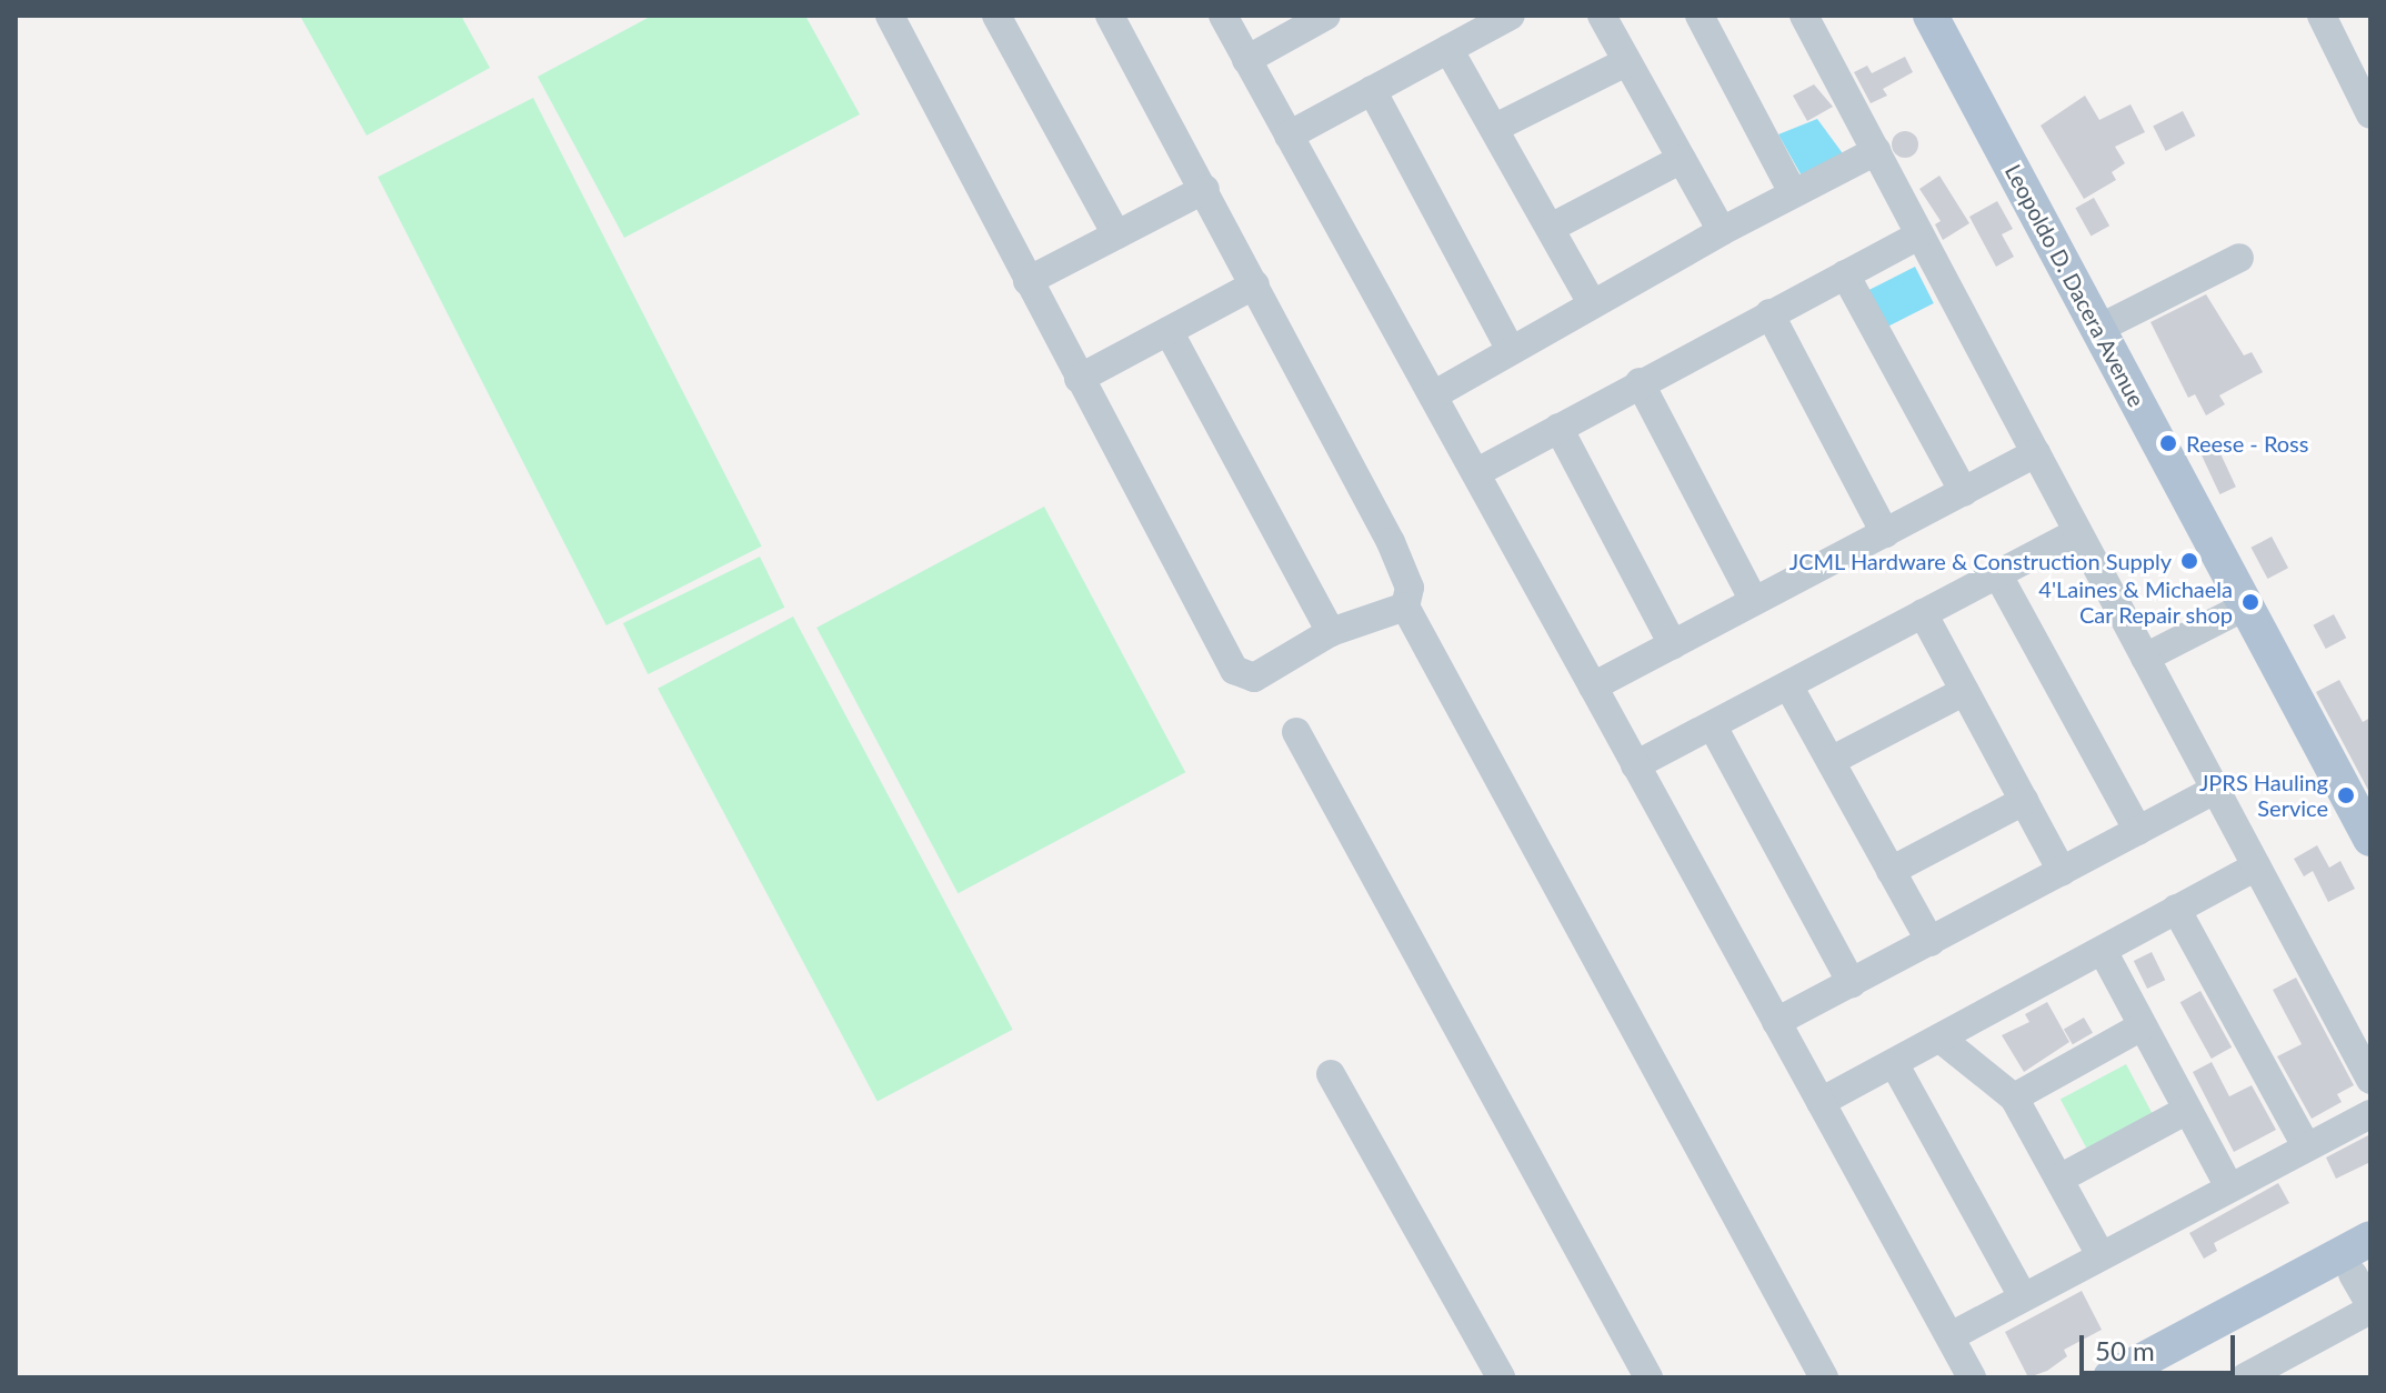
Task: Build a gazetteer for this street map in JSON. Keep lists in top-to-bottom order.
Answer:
{
  "streets": {
    "main road": ["Leopoldo D. Dacera Avenue"]
  },
  "places": [
    "Reese - Ross",
    "JCML Hardware & Construction Supply",
    "4'Laines & Michaela Car Repair shop",
    "JPRS Hauling Service"
  ],
  "scale_bar": "50 m"
}
